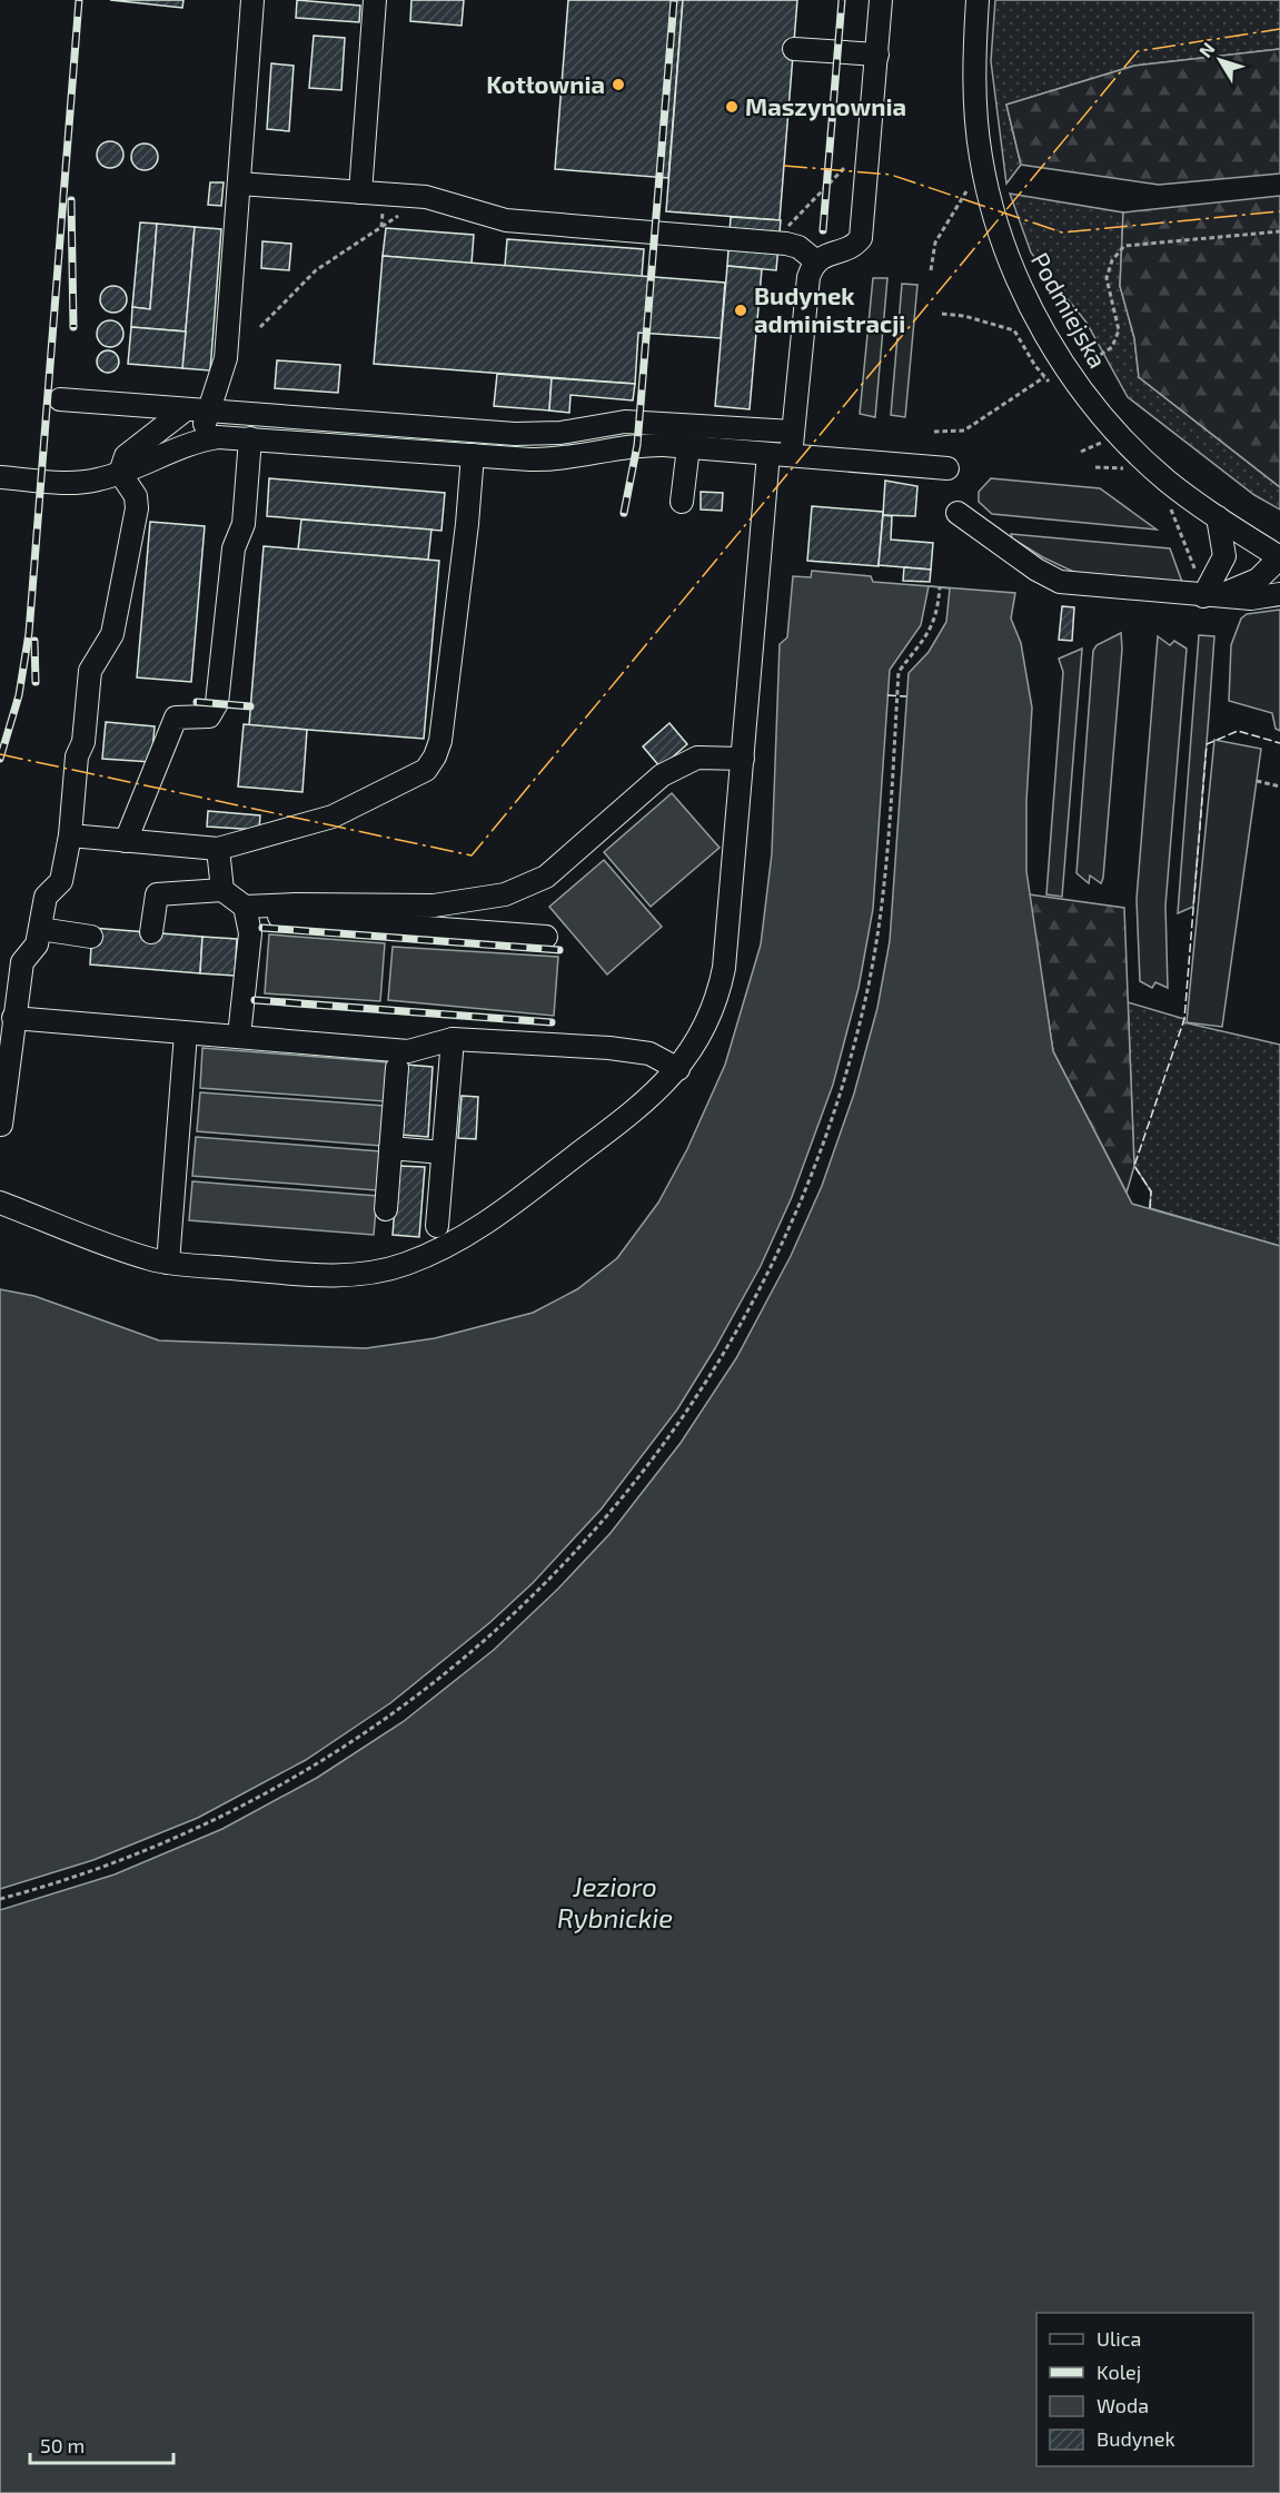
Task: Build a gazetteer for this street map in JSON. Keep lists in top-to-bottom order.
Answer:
{
  "streets": {
    "street": ["Podmiejska"]
  },
  "water": ["Jezioro Rybnickie"],
  "places": ["Kotłownia", "Maszynownia", "Budynek administracji"],
  "legend": [
    "Ulica",
    "Kolej",
    "Woda",
    "Budynek"
  ],
  "scale_bar": "50 m",
  "north": "top left"
}
